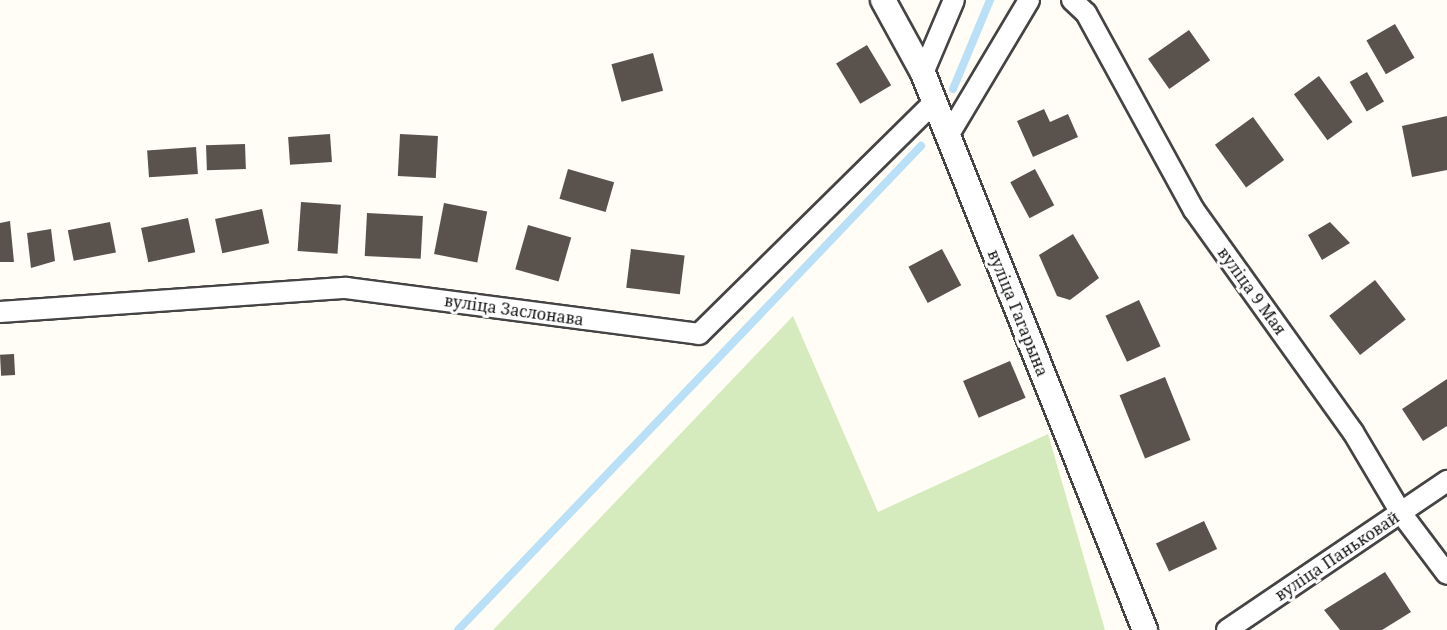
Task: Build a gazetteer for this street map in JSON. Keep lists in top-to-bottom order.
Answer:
{
  "streets": {
    "street": [
      "вуліца 9 Мая",
      "вуліца Заслонава",
      "вуліца Гагарына",
      "вуліца Паньковай"
    ]
  },
  "crossings": [
    ["вуліца 9 Мая", "вуліца Паньковай"],
    ["вуліца Заслонава", "вуліца Гагарына"]
  ]
}
